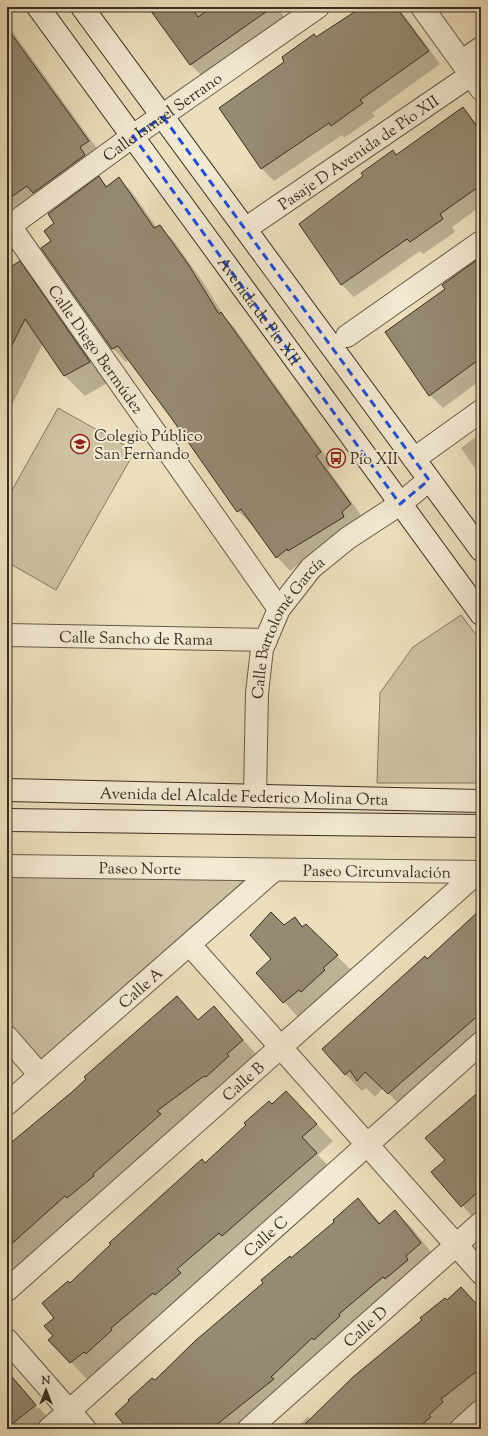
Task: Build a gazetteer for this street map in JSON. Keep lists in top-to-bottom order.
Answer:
{
  "streets": {
    "street": [
      "Calle Ismael Serrano",
      "Pasaje D Avenida de Pío XII",
      "Avenida de Pío XII",
      "Calle Diego Bermúdez",
      "Calle Bartolomé García",
      "Calle Sancho de Rama",
      "Avenida del Alcalde Federico Molina Orta",
      "Paseo Norte",
      "Paseo Circunvalación",
      "Calle A",
      "Calle B",
      "Calle C",
      "Calle D"
    ]
  },
  "crossings": [
    ["Calle Ismael Serrano", "Avenida de Pío XII"],
    ["Calle Ismael Serrano", "Calle Diego Bermúdez"],
    ["Avenida de Pío XII", "Calle Bartolomé García"],
    ["Calle Diego Bermúdez", "Calle Bartolomé García"],
    ["Calle Bartolomé García", "Calle Sancho de Rama"],
    ["Calle Bartolomé García", "Avenida del Alcalde Federico Molina Orta"],
    ["Paseo Norte", "Paseo Circunvalación"],
    ["Paseo Norte", "Calle A"],
    ["Paseo Circunvalación", "Calle A"],
    ["Paseo Circunvalación", "Calle B"]
  ],
  "places": {
    "school or university": ["Colegio Público San Fernando"],
    "bus stop": ["Pío XII"]
  },
  "north": "top"
}
